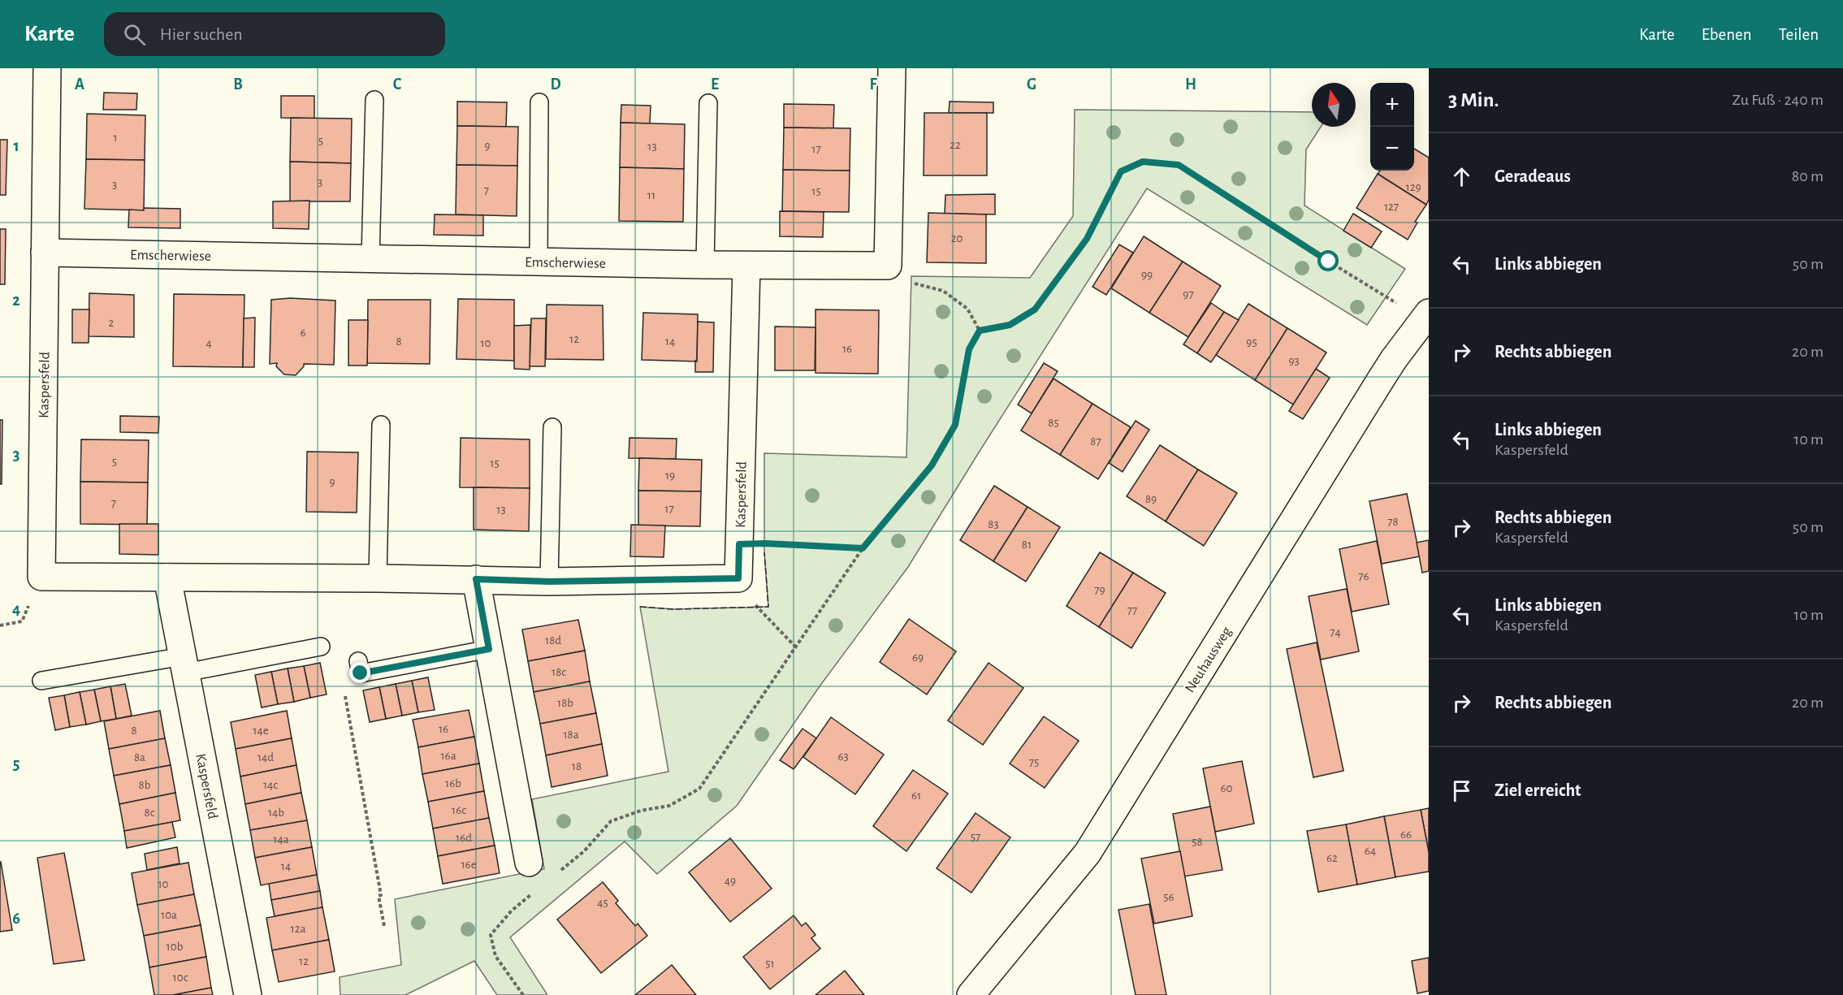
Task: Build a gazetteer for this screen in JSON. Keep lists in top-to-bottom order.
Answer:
{
  "streets": {
    "street": ["Emscherwiese", "Kaspersfeld", "Neuhausweg"]
  },
  "crossings": [
    ["Emscherwiese", "Kaspersfeld"]
  ],
  "house_numbers": [
    "1",
    "5",
    "22",
    "9",
    "13",
    "17",
    "3",
    "3",
    "129",
    "7",
    "15",
    "11",
    "127",
    "20",
    "99",
    "97",
    "2",
    "6",
    "12",
    "8",
    "14",
    "95",
    "4",
    "10",
    "16",
    "93",
    "85",
    "87",
    "5",
    "15",
    "19",
    "9",
    "89",
    "7",
    "17",
    "13",
    "78",
    "83",
    "81",
    "76",
    "79",
    "77",
    "74",
    "18d",
    "69",
    "18c",
    "18b",
    "16",
    "8",
    "14e",
    "18a",
    "16a",
    "63",
    "8a",
    "14d",
    "75",
    "18",
    "16b",
    "8b",
    "14c",
    "60",
    "61",
    "16c",
    "8c",
    "14b",
    "66",
    "57",
    "16d",
    "14a",
    "58",
    "64",
    "62",
    "16e",
    "14",
    "49",
    "10",
    "56",
    "45",
    "10a",
    "12a",
    "10b",
    "12",
    "51",
    "10c"
  ],
  "north": "top",
  "page": {
    "header": "Karte",
    "search": "Hier suchen",
    "nav": ["Karte", "Ebenen", "Teilen"],
    "heading": ["3 Min.", "Zu Fuß · 240 m"],
    "map_buttons": ["+", "−"],
    "list": [
      ["Geradeaus", "80 m"],
      ["Links abbiegen", "50 m"],
      ["Rechts abbiegen", "20 m"],
      ["Links abbiegen", "Kaspersfeld", "10 m"],
      ["Rechts abbiegen", "Kaspersfeld", "50 m"],
      ["Links abbiegen", "Kaspersfeld", "10 m"],
      ["Rechts abbiegen", "20 m"],
      "Ziel erreicht"
    ]
  },
  "grid": {
    "columns": [
      "A",
      "B",
      "C",
      "D",
      "E",
      "F",
      "G",
      "H"
    ],
    "rows": [
      "1",
      "2",
      "3",
      "4",
      "5",
      "6"
    ]
  }
}
